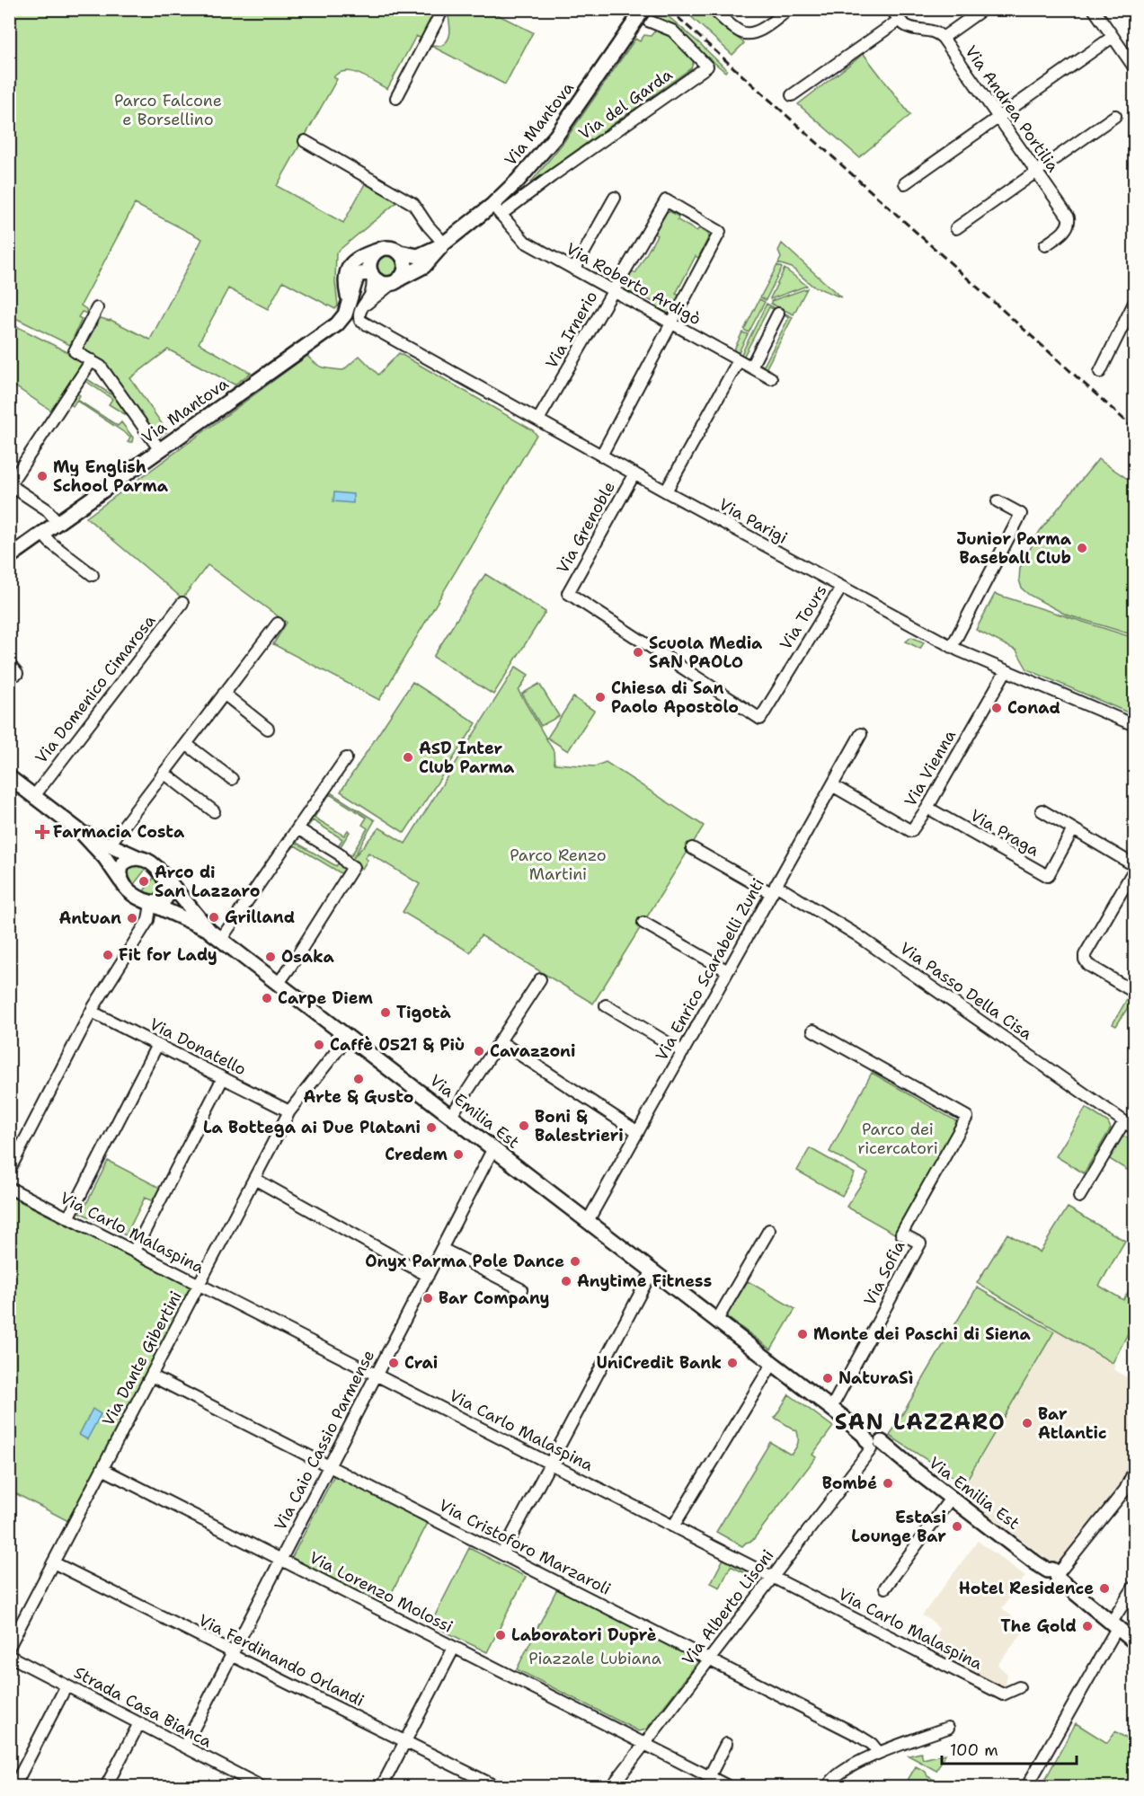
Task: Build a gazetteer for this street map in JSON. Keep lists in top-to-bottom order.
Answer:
{
  "streets": {
    "main road": ["Via Mantova", "Via Emilia Est"],
    "street": [
      "Via del Garda",
      "Via Andrea Portilia",
      "Via Roberto Ardigò",
      "Via Irnerio",
      "Via Parigi",
      "Via Grenoble",
      "Via Tours",
      "Via Domenico Cimarosa",
      "Via Vienna",
      "Via Praga",
      "Via Enrico Scarabelli Zunti",
      "Via Passo Della Cisa",
      "Via Donatello",
      "Via Carlo Malaspina",
      "Via Sofia",
      "Via Dante Gibertini",
      "Via Caio Cassio Parmense",
      "Via Cristoforo Marzaroli",
      "Via Lorenzo Molossi",
      "Via Alberto Lisoni",
      "Via Ferdinando Orlandi",
      "Strada Casa Bianca"
    ]
  },
  "crossings": [
    ["Via del Garda", "Via Mantova"],
    ["Via del Garda", "Via Roberto Ardigò"],
    ["Via Mantova", "Via Roberto Ardigò"],
    ["Via Roberto Ardigò", "Via Irnerio"],
    ["Via Irnerio", "Via Parigi"],
    ["Via Parigi", "Via Grenoble"],
    ["Via Parigi", "Via Tours"],
    ["Via Parigi", "Via Vienna"],
    ["Via Grenoble", "Via Tours"],
    ["Via Domenico Cimarosa", "Via Emilia Est"],
    ["Via Vienna", "Via Praga"],
    ["Via Vienna", "Via Enrico Scarabelli Zunti"],
    ["Via Enrico Scarabelli Zunti", "Via Passo Della Cisa"],
    ["Via Enrico Scarabelli Zunti", "Via Emilia Est"],
    ["Via Donatello", "Via Dante Gibertini"],
    ["Via Emilia Est", "Via Sofia"],
    ["Via Emilia Est", "Via Dante Gibertini"],
    ["Via Emilia Est", "Via Caio Cassio Parmense"],
    ["Via Emilia Est", "Via Alberto Lisoni"],
    ["Via Carlo Malaspina", "Via Dante Gibertini"],
    ["Via Carlo Malaspina", "Via Caio Cassio Parmense"],
    ["Via Carlo Malaspina", "Via Alberto Lisoni"],
    ["Via Dante Gibertini", "Via Cristoforo Marzaroli"],
    ["Via Dante Gibertini", "Via Lorenzo Molossi"],
    ["Via Dante Gibertini", "Via Ferdinando Orlandi"],
    ["Via Caio Cassio Parmense", "Via Cristoforo Marzaroli"],
    ["Via Caio Cassio Parmense", "Via Lorenzo Molossi"],
    ["Via Caio Cassio Parmense", "Via Ferdinando Orlandi"],
    ["Via Caio Cassio Parmense", "Strada Casa Bianca"],
    ["Via Cristoforo Marzaroli", "Via Alberto Lisoni"],
    ["Via Lorenzo Molossi", "Via Alberto Lisoni"]
  ],
  "districts": ["SAN LAZZARO"],
  "parks": [
    "Parco Falcone e Borsellino",
    "Parco Renzo Martini",
    "Parco dei ricercatori",
    "Piazzale Lubiana"
  ],
  "places": {
    "other": [
      "My English School Parma",
      "Junior Parma Baseball Club",
      "Scuola Media SAN PAOLO",
      "Chiesa di San Paolo Apostolo",
      "Conad",
      "ASD Inter Club Parma",
      "Arco di San Lazzaro",
      "Grilland",
      "Antuan",
      "Fit for Lady",
      "Osaka",
      "Carpe Diem",
      "Tigotà",
      "Caffè 0521 & Più",
      "Cavazzoni",
      "Arte & Gusto",
      "Boni & Balestrieri",
      "La Bottega ai Due Platani",
      "Credem",
      "Onyx Parma Pole Dance",
      "Anytime Fitness",
      "Bar Company",
      "Monte dei Paschi di Siena",
      "Crai",
      "UniCredit Bank",
      "NaturaSì",
      "Bar Atlantic",
      "Bombé",
      "Estasi Lounge Bar",
      "Hotel Residence",
      "The Gold",
      "Laboratori Duprè"
    ],
    "health": ["Farmacia Costa"]
  },
  "scale_bar": "100 m"
}
